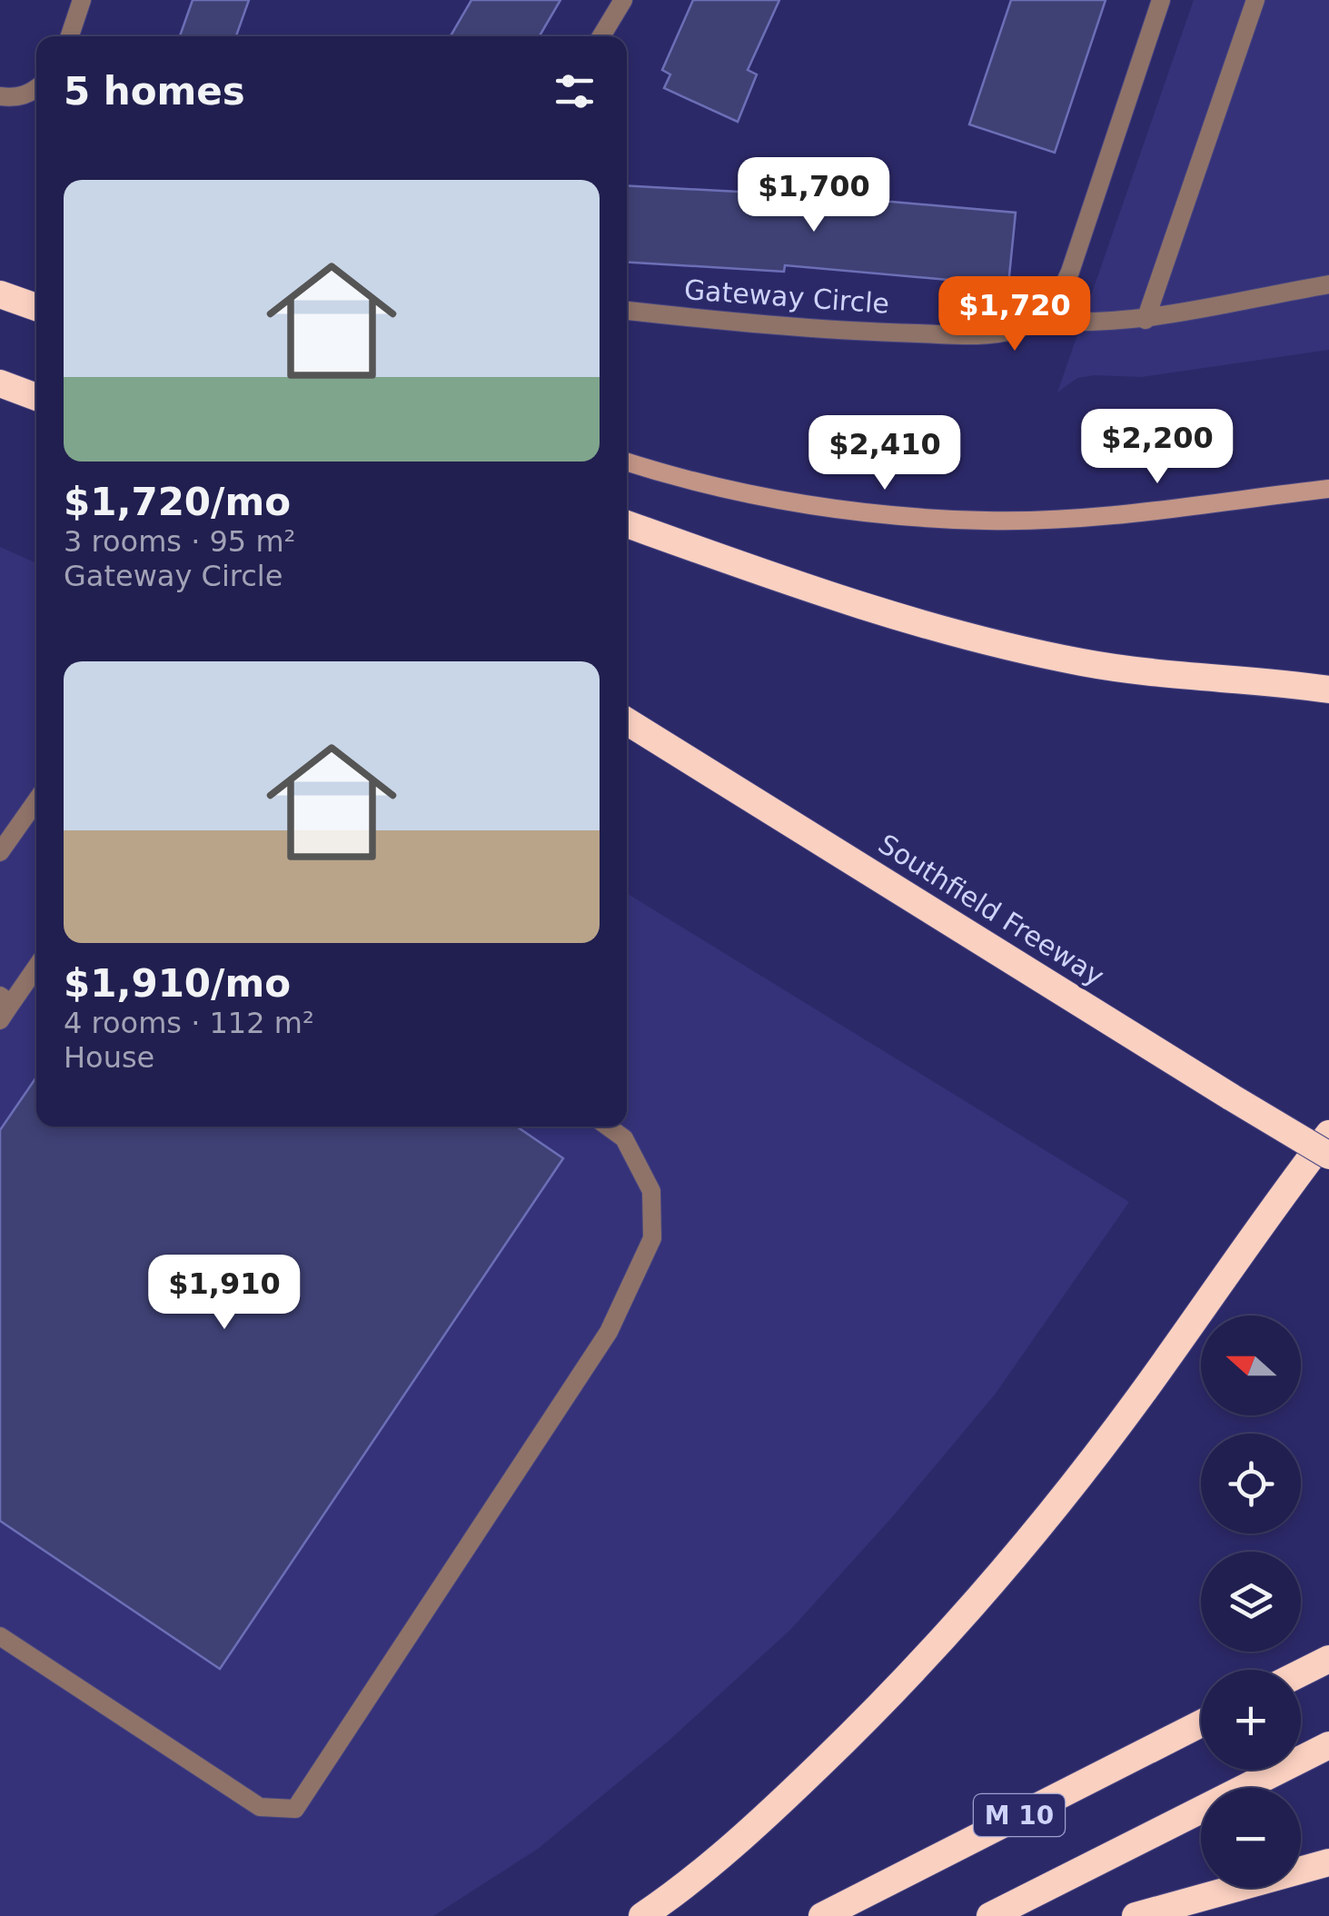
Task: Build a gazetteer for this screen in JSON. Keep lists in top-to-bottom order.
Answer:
{
  "streets": {
    "highway": ["Southfield Freeway", "M 10"],
    "street": ["Gateway Circle"]
  },
  "north": "left",
  "page": {
    "heading": "5 homes",
    "list": [
      {
        "name": "$1,720/mo",
        "note": "3 rooms · 95 m² · Gateway Circle"
      },
      {
        "name": "$1,910/mo",
        "note": "4 rooms · 112 m² · House"
      }
    ],
    "price": [
      "$1,700",
      "$1,720",
      "$2,200",
      "$2,410",
      "$1,910"
    ],
    "map_buttons": ["+", "−"]
  }
}
